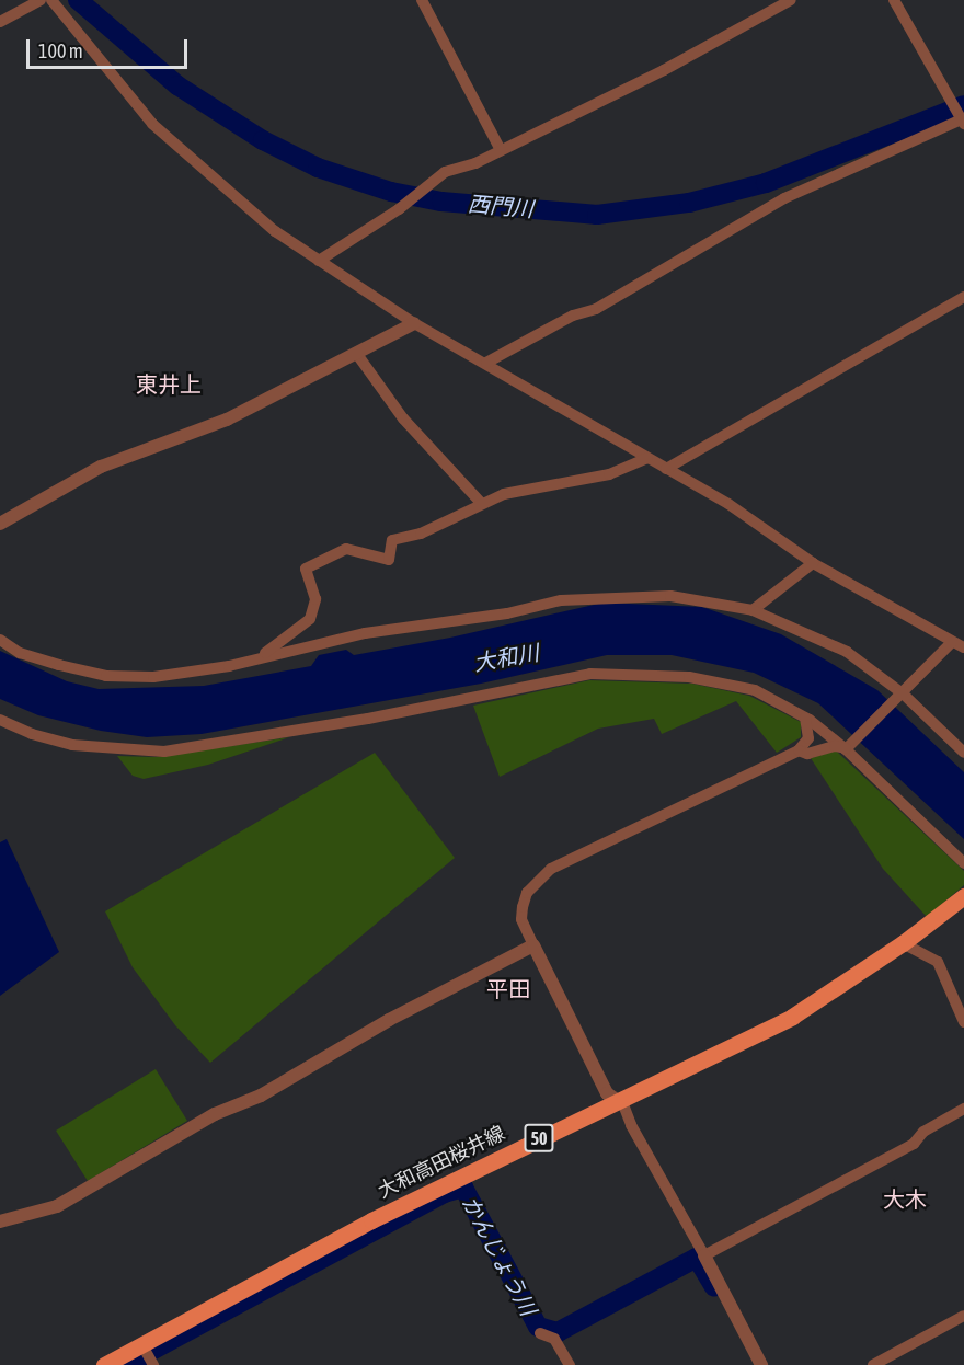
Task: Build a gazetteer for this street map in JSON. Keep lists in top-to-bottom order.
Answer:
{
  "streets": {
    "main road": ["50", "大和高田桜井線"]
  },
  "districts": ["東井上", "平田", "大木"],
  "water": ["西門川", "大和川", "かんじょう川"],
  "scale_bar": "100 m"
}
